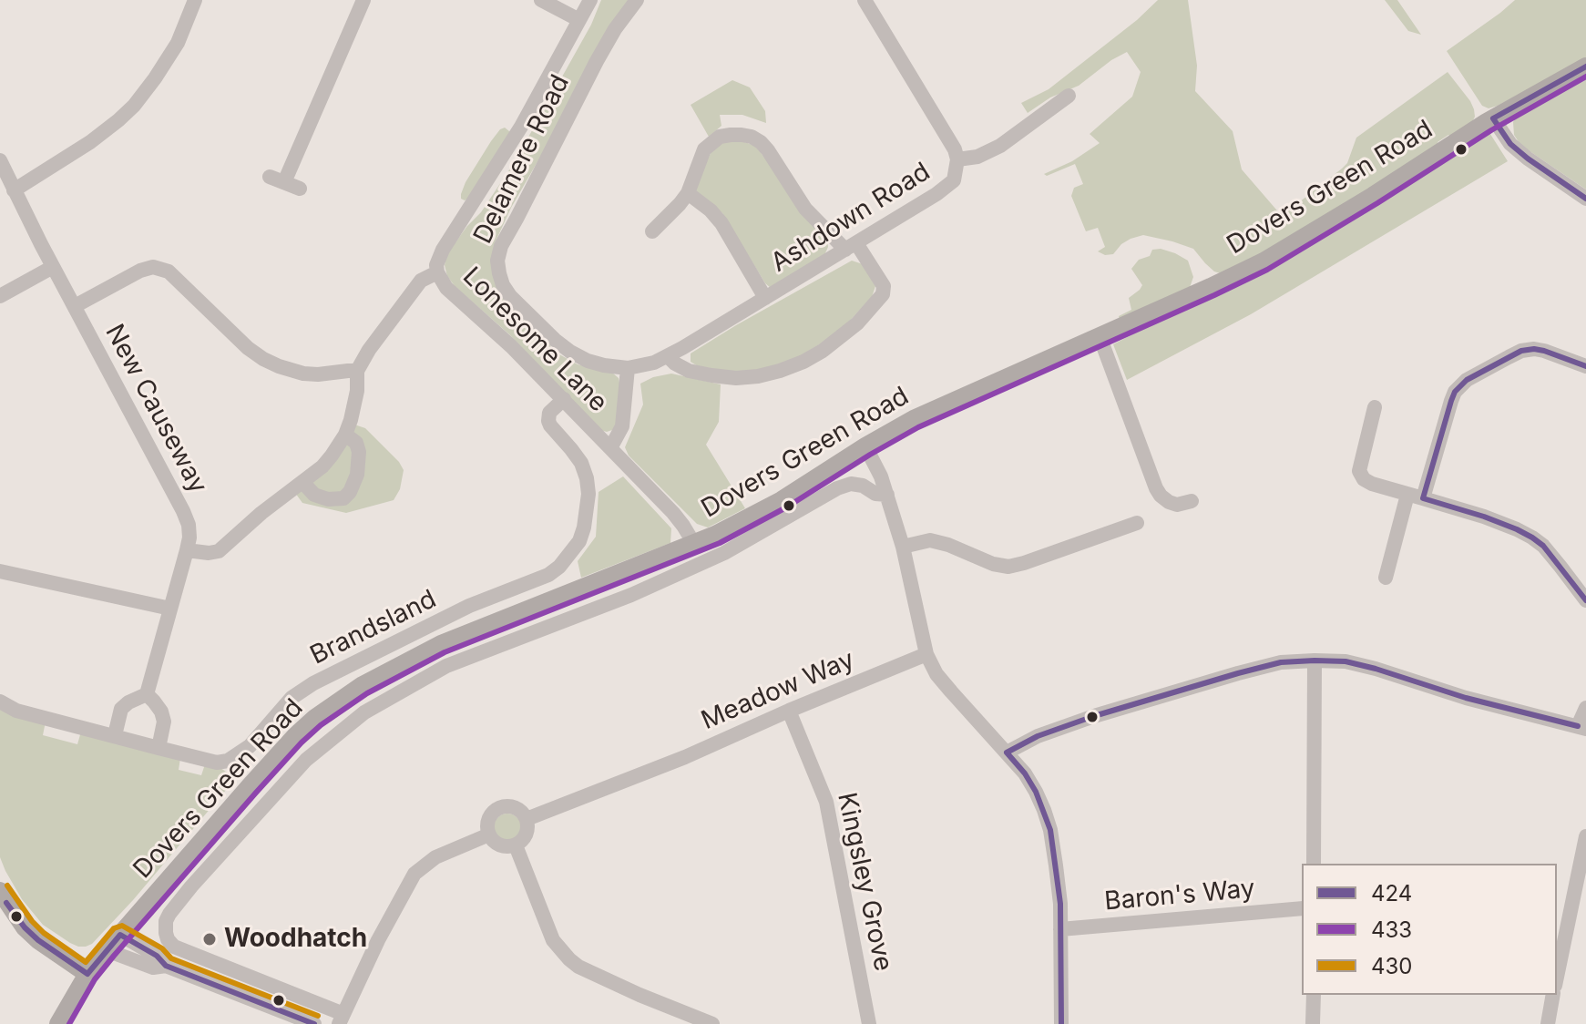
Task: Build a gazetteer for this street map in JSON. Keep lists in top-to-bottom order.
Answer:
{
  "streets": {
    "main road": ["Dovers Green Road"],
    "street": [
      "Delamere Road",
      "Ashdown Road",
      "Lonesome Lane",
      "New Causeway",
      "Brandsland",
      "Meadow Way",
      "Kingsley Grove",
      "Baron's Way"
    ]
  },
  "crossings": [
    ["Delamere Road", "Ashdown Road"],
    ["Dovers Green Road", "Lonesome Lane"],
    ["Lonesome Lane", "Brandsland"],
    ["Meadow Way", "Kingsley Grove"]
  ],
  "places": ["Woodhatch"],
  "lines": ["transit line 424", "transit line 433", "transit line 430"],
  "legend": ["424", "433", "430"]
}
